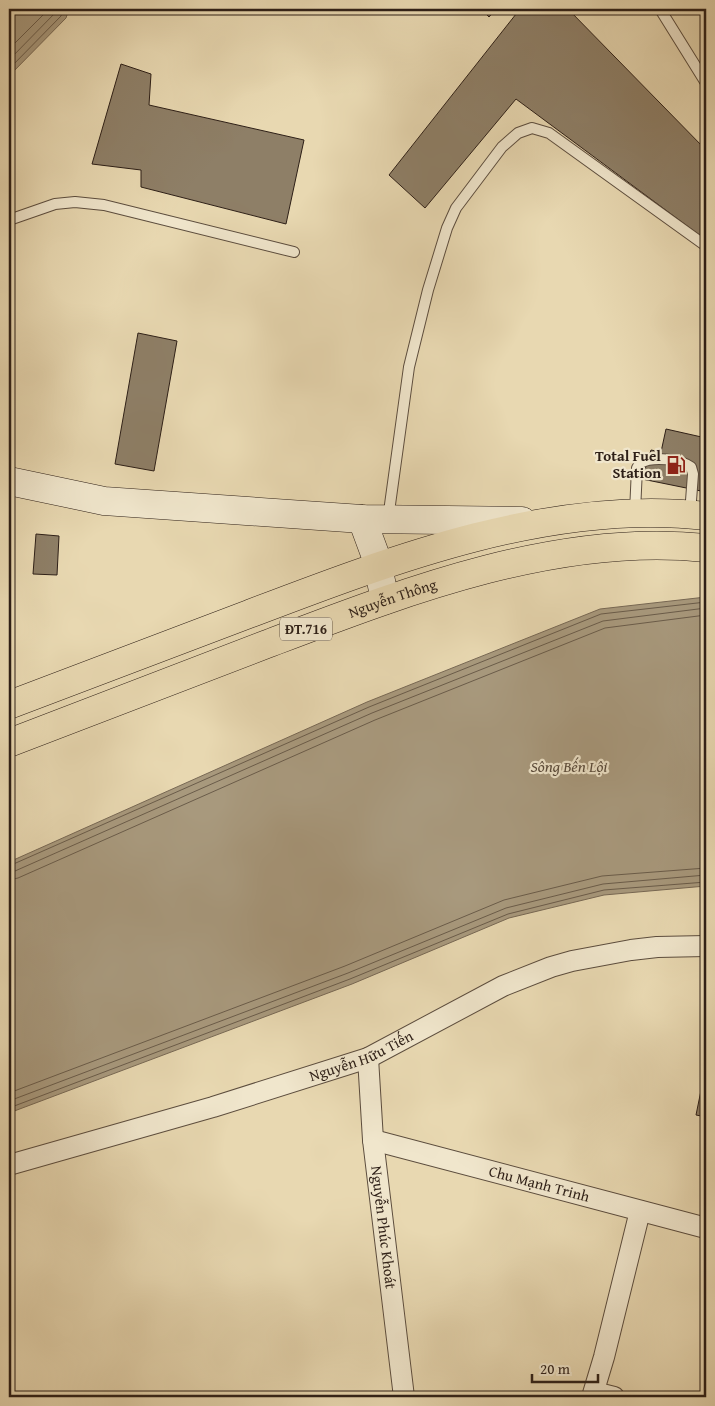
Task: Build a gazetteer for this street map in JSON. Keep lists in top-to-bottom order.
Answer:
{
  "streets": {
    "main road": ["Nguyễn Thông", "ĐT.716"],
    "street": ["Nguyễn Hữu Tiến", "Chu Mạnh Trinh", "Nguyễn Phúc Khoát"]
  },
  "crossings": [
    ["Nguyễn Hữu Tiến", "Nguyễn Phúc Khoát"],
    ["Chu Mạnh Trinh", "Nguyễn Phúc Khoát"]
  ],
  "water": ["Sông Bến Lội"],
  "places": {
    "fuel station": ["Total Fuel Station"]
  },
  "scale_bar": "20 m"
}
